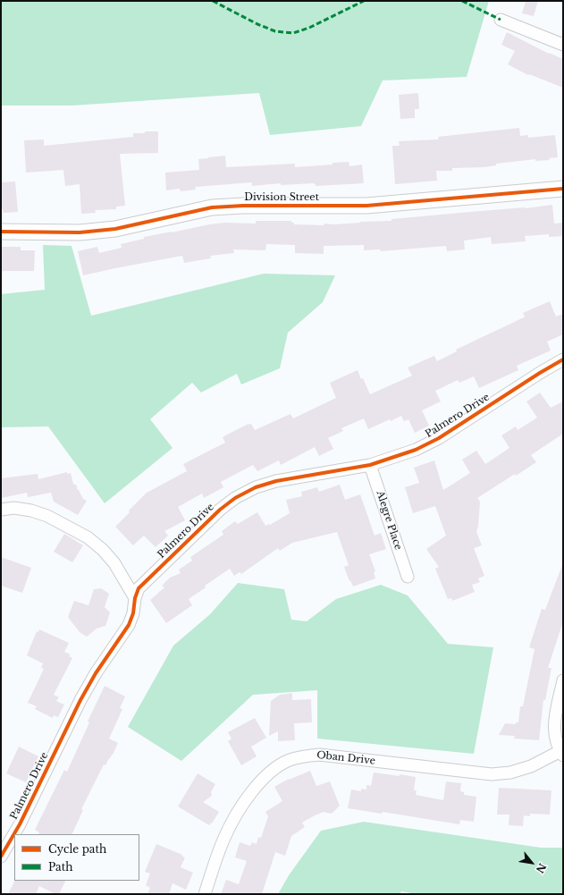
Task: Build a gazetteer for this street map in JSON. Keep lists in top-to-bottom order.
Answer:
{
  "streets": {
    "street": [
      "Division Street",
      "Palmero Drive",
      "Alegre Place",
      "Oban Drive"
    ]
  },
  "crossings": [
    ["Palmero Drive", "Alegre Place"]
  ],
  "legend": ["Cycle path", "Path"],
  "north": "bottom right"
}
